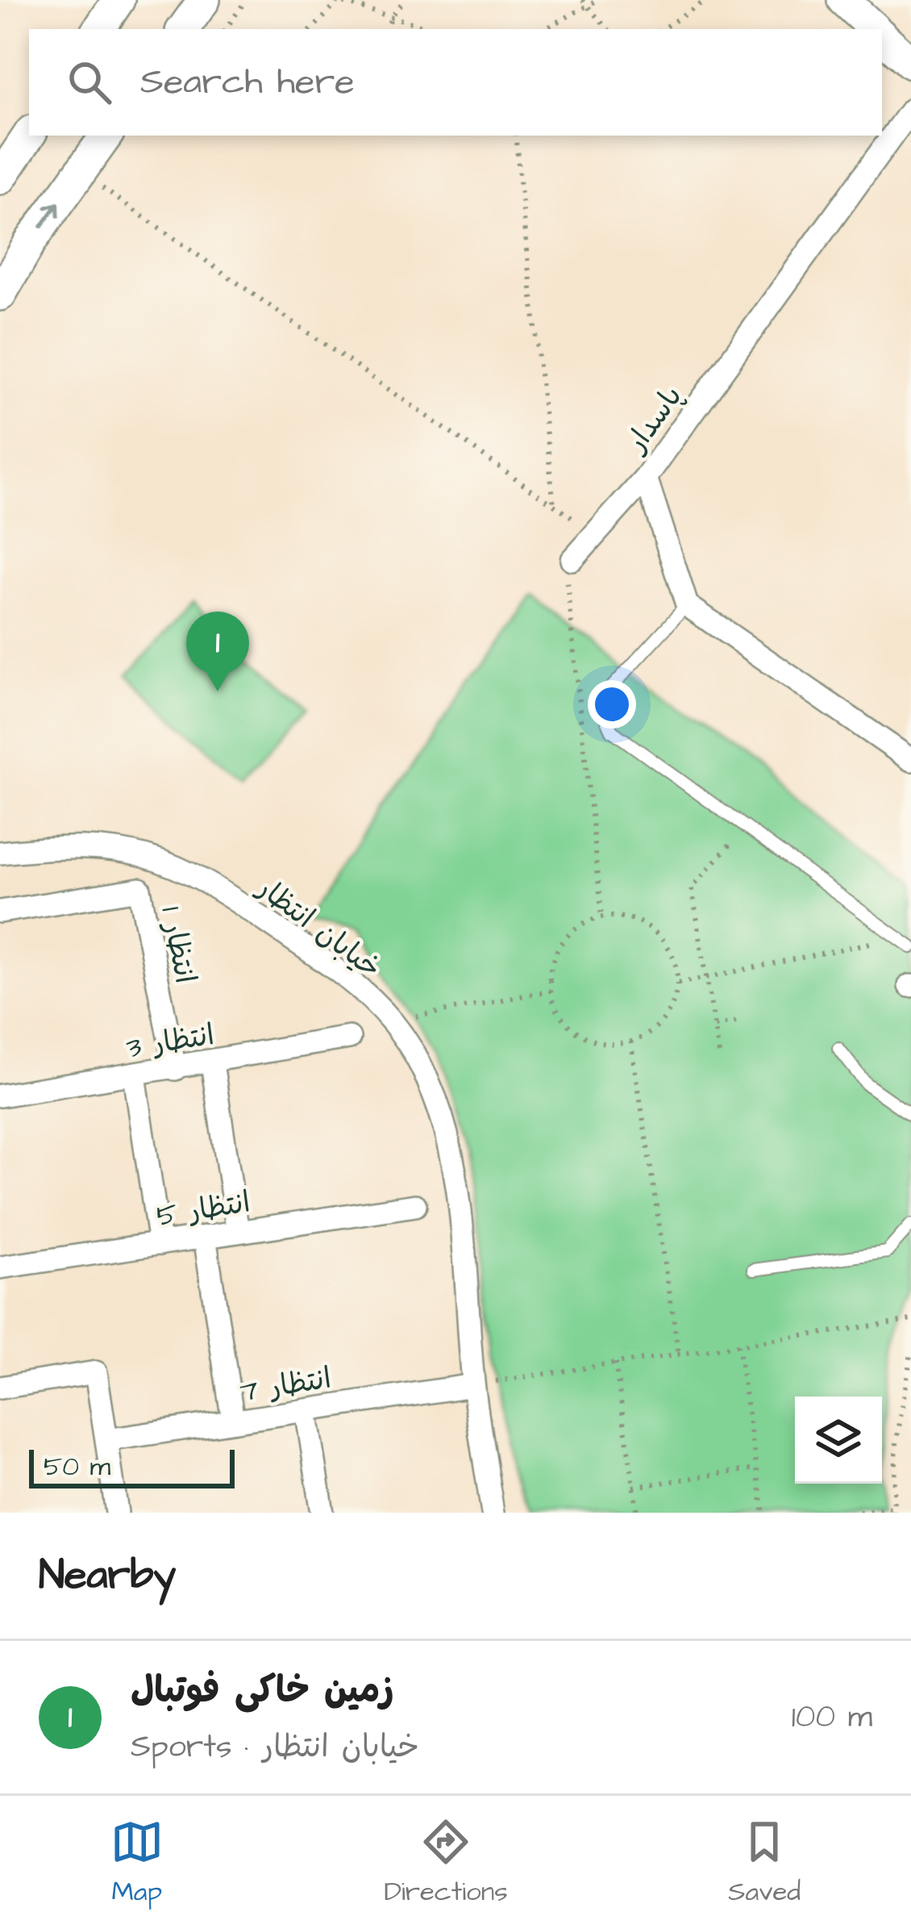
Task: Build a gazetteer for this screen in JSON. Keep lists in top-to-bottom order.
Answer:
{
  "streets": {
    "street": [
      "پاسدار",
      "خیابان انتظار",
      "انتظار 1",
      "انتظار 3",
      "انتظار 5",
      "انتظار 7"
    ]
  },
  "crossings": [
    ["خیابان انتظار", "انتظار 7"],
    ["انتظار 1", "انتظار 3"]
  ],
  "scale_bar": "50 m",
  "page": {
    "search": "Search here",
    "pins": "1",
    "scale": "50 m",
    "heading": "Nearby",
    "list": [
      {
        "mark": "1",
        "name": "زمین خاکی فوتبال",
        "note": "Sports · خیابان انتظار",
        "value": "100 m"
      }
    ],
    "nav": ["Map", "Directions", "Saved"]
  }
}
